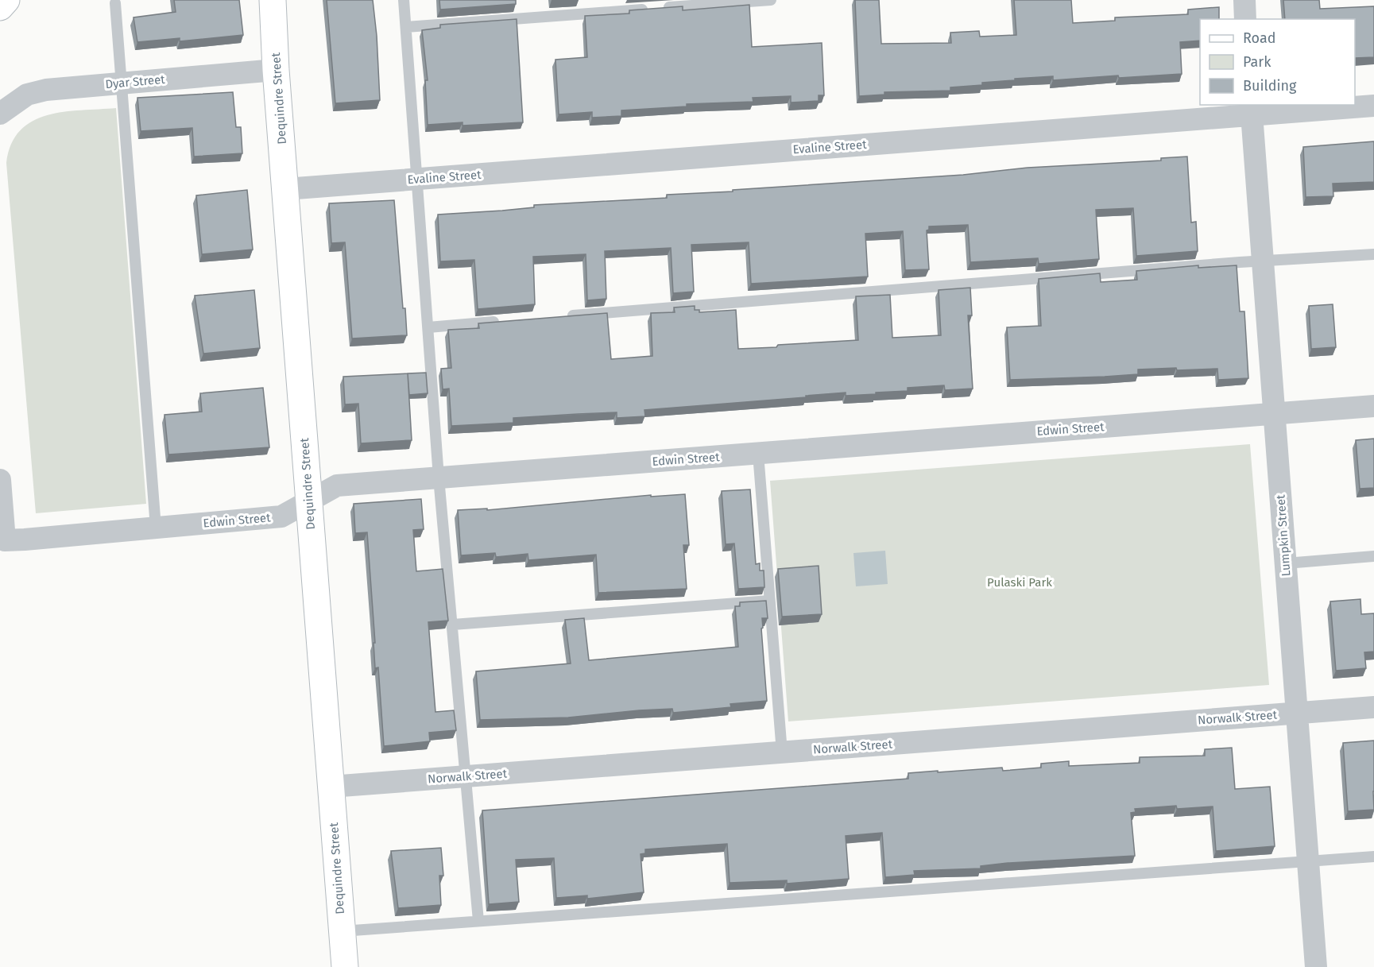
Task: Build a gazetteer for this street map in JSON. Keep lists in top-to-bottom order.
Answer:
{
  "streets": {
    "street": [
      "Dyar Street",
      "Dequindre Street",
      "Evaline Street",
      "Edwin Street",
      "Lumpkin Street",
      "Norwalk Street"
    ]
  },
  "crossings": [
    ["Dyar Street", "Dequindre Street"],
    ["Dequindre Street", "Evaline Street"],
    ["Dequindre Street", "Edwin Street"],
    ["Dequindre Street", "Norwalk Street"],
    ["Evaline Street", "Lumpkin Street"],
    ["Edwin Street", "Lumpkin Street"],
    ["Lumpkin Street", "Norwalk Street"]
  ],
  "parks": ["Pulaski Park"],
  "legend": ["Road", "Park", "Building"]
}
